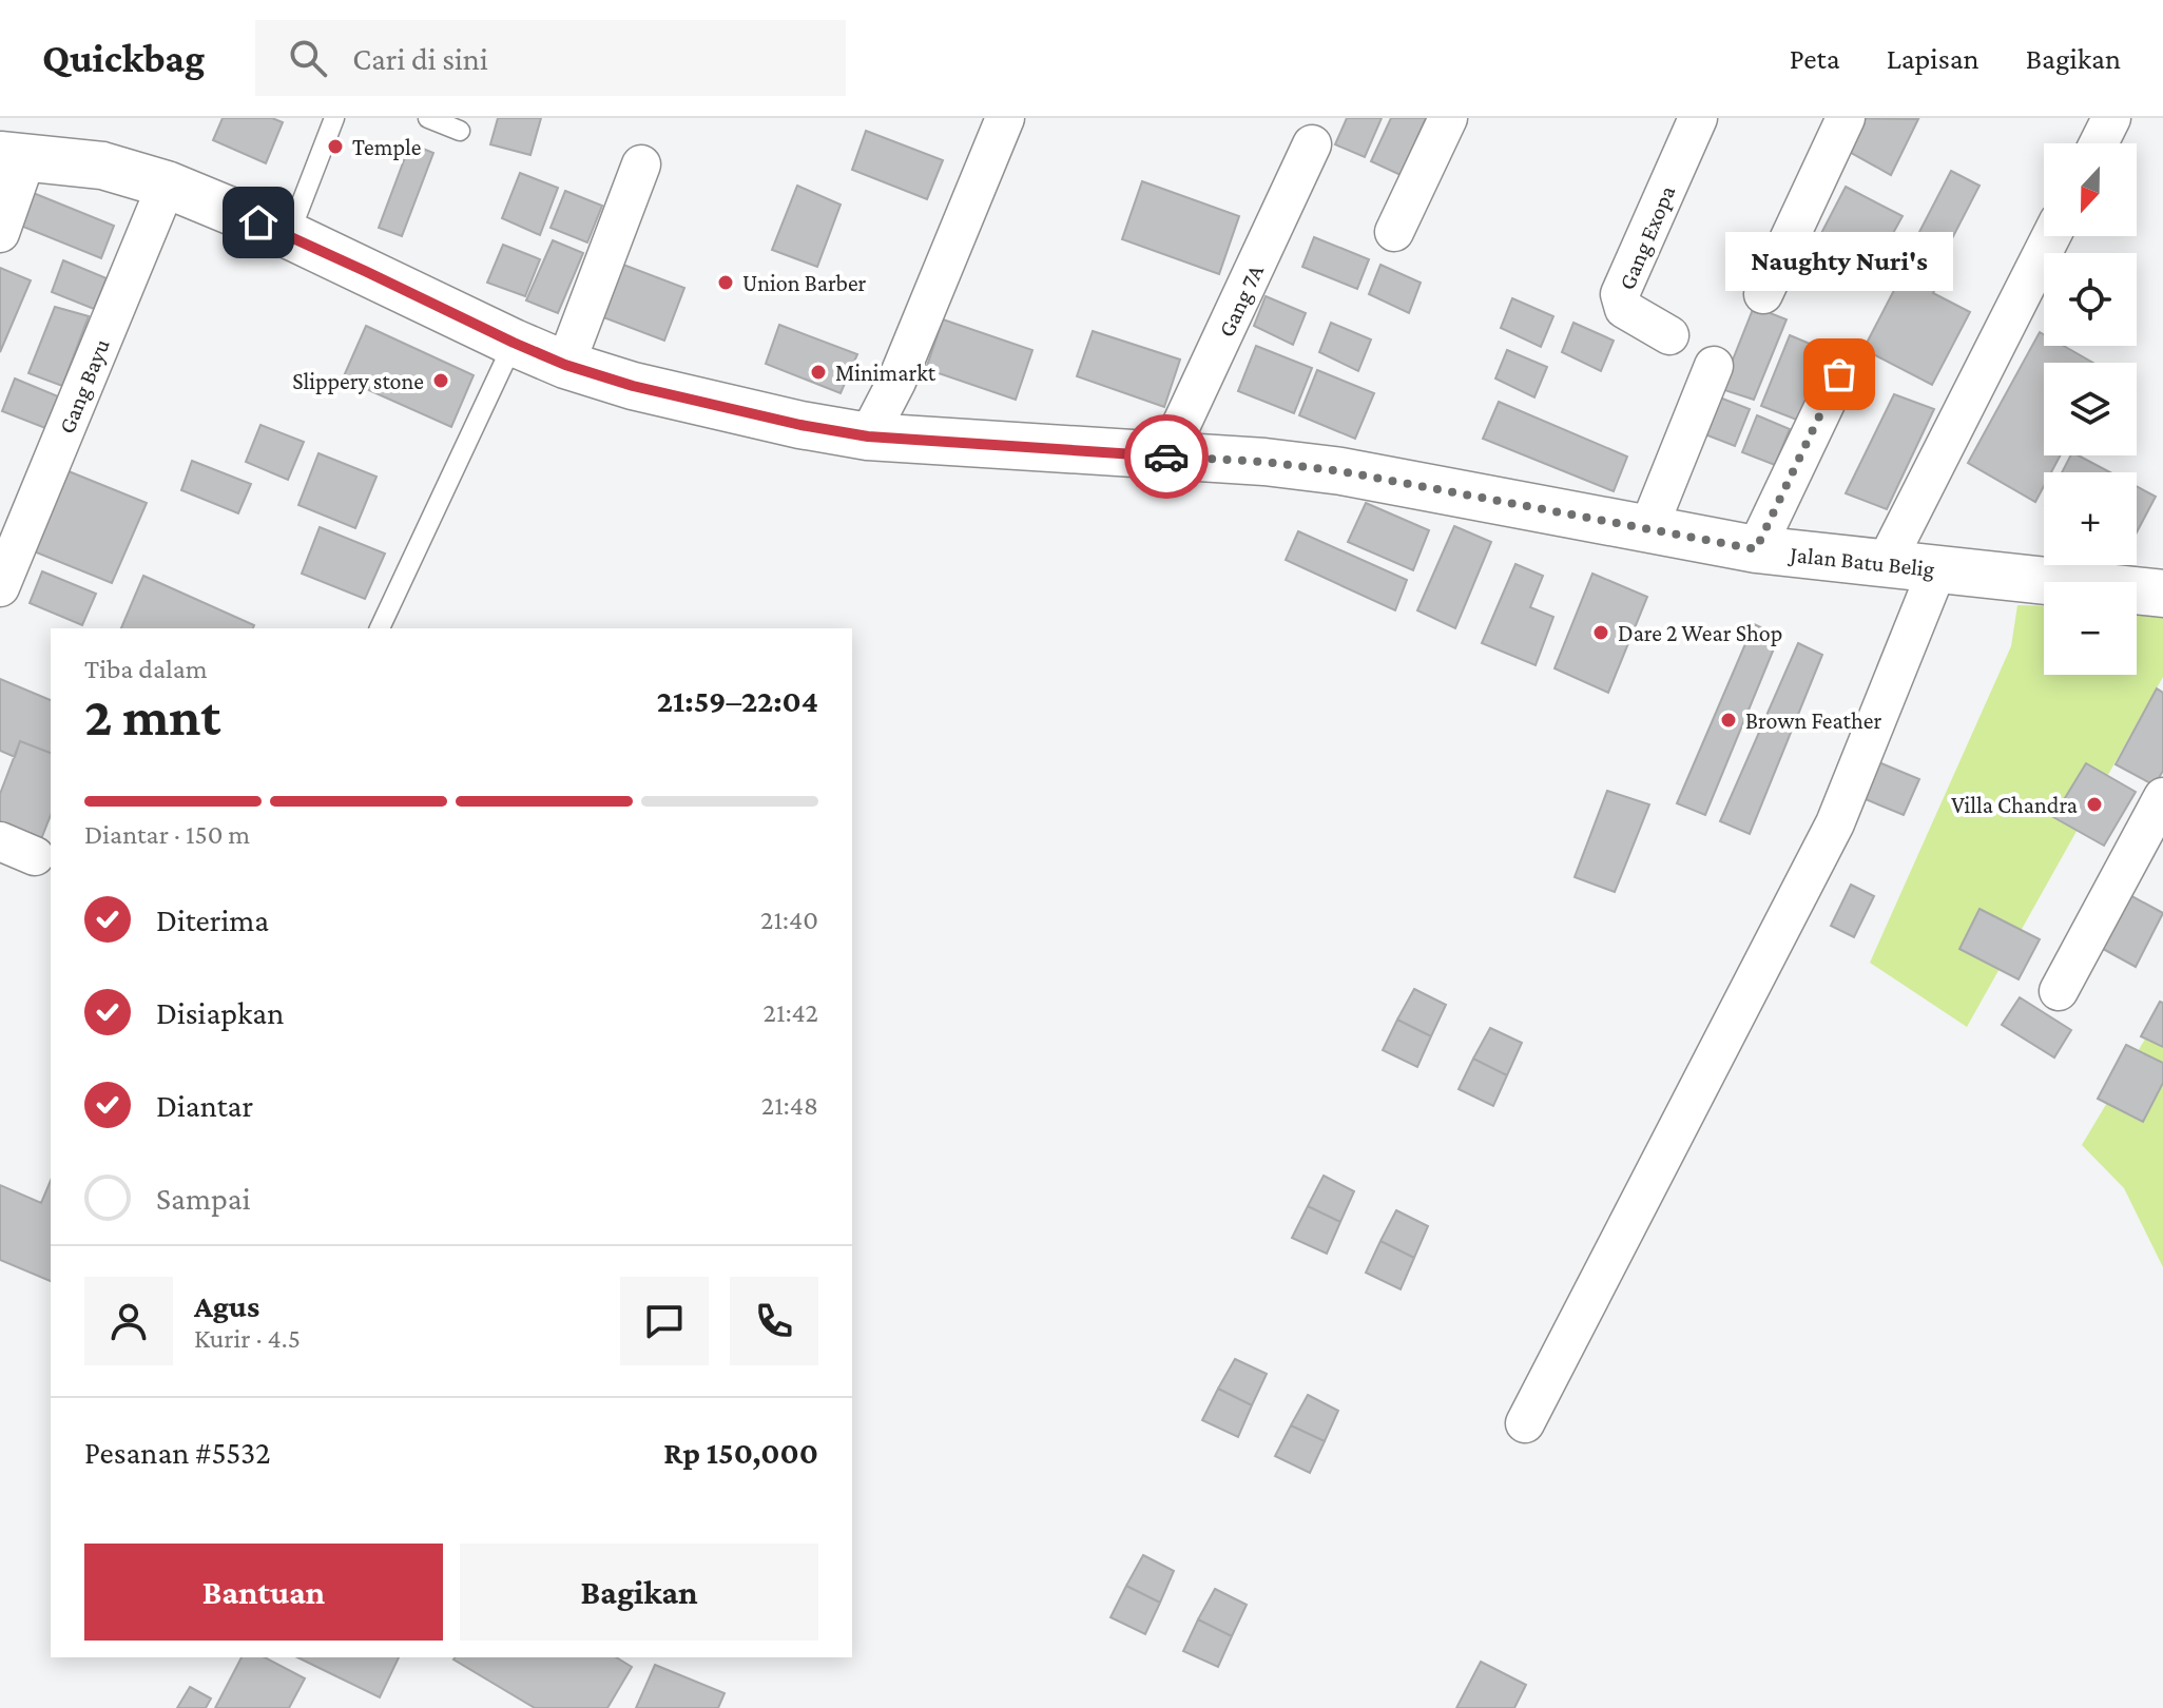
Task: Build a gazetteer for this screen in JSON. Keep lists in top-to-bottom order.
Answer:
{
  "streets": {
    "street": [
      "Gang Exopa",
      "Gang 7A",
      "Gang Bayu",
      "Jalan Batu Belig"
    ]
  },
  "crossings": [
    ["Gang 7A", "Jalan Batu Belig"],
    ["Gang Bayu", "Jalan Batu Belig"]
  ],
  "places": [
    "Temple",
    "Union Barber",
    "Minimarkt",
    "Naughty Nuri's",
    "Slippery stone",
    "Dare 2 Wear Shop",
    "Brown Feather",
    "Villa Chandra"
  ],
  "north": "bottom",
  "page": {
    "header": "Quickbag",
    "search": "Cari di sini",
    "nav": ["Peta", "Lapisan", "Bagikan"],
    "map_buttons": ["+", "−"],
    "bubble": "Naughty Nuri's",
    "heading": ["2 mnt", "Tiba dalam", "21:59–22:04"],
    "panel": [
      "Agus",
      "Kurir · 4.5",
      "Pesanan #5532",
      "Rp 150,000"
    ],
    "bar": "Diantar · 150 m",
    "list": [
      ["Diterima", "21:40"],
      ["Disiapkan", "21:42"],
      ["Diantar", "21:48"],
      "Sampai"
    ],
    "buttons": ["Bantuan", "Bagikan"]
  }
}
